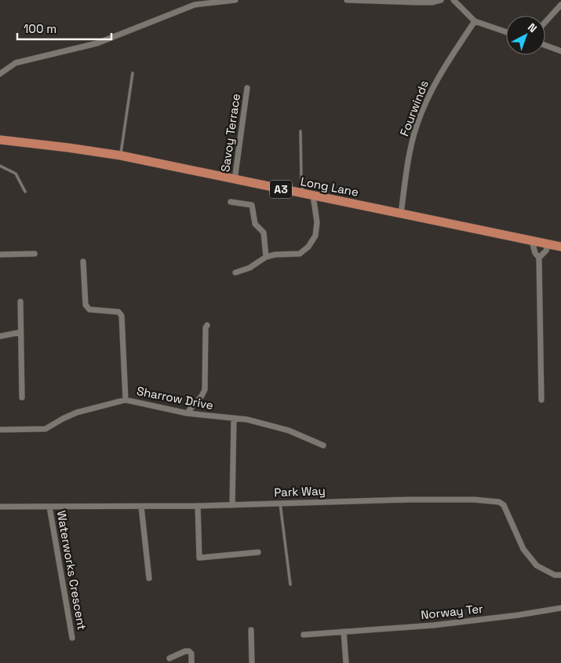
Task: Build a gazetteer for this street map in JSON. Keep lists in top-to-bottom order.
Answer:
{
  "streets": {
    "main road": ["Long Lane", "A3"],
    "street": [
      "Fourwinds",
      "Savoy Terrace",
      "Sharrow Drive",
      "Park Way",
      "Waterworks Crescent",
      "Norway Ter"
    ]
  },
  "crossings": [
    ["Fourwinds", "Long Lane"],
    ["Savoy Terrace", "Long Lane"],
    ["Park Way", "Waterworks Crescent"]
  ],
  "scale_bar": "100 m",
  "north": "top right"
}
